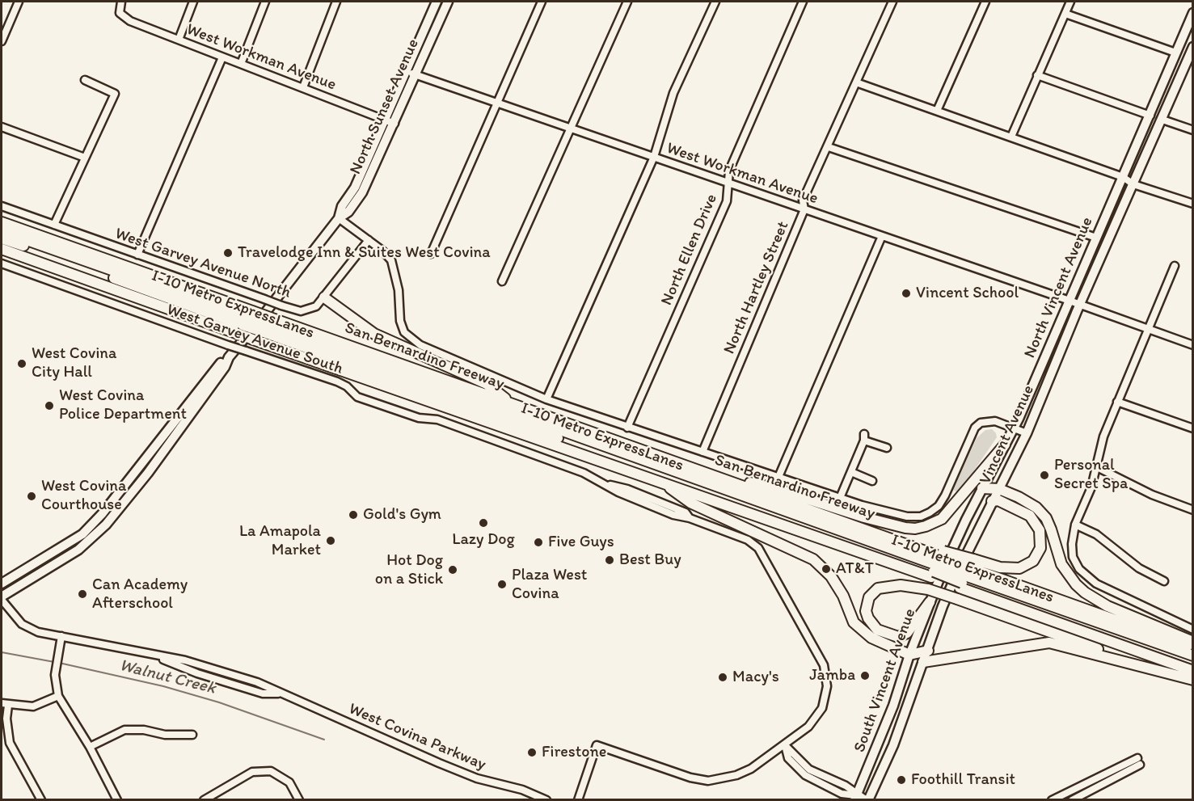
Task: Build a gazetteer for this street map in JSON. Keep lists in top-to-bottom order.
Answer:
{
  "streets": {
    "highway": ["I-10 Metro ExpressLanes", "San Bernardino Freeway"],
    "main road": [
      "North Sunset Avenue",
      "North Vincent Avenue",
      "Vincent Avenue",
      "South Vincent Avenue"
    ],
    "street": [
      "West Workman Avenue",
      "North Ellen Drive",
      "West Garvey Avenue North",
      "North Hartley Street",
      "West Garvey Avenue South",
      "West Covina Parkway"
    ]
  },
  "crossings": [
    ["West Workman Avenue", "North Sunset Avenue"],
    ["West Workman Avenue", "North Ellen Drive"],
    ["West Workman Avenue", "North Hartley Street"],
    ["West Workman Avenue", "North Vincent Avenue"],
    ["West Workman Avenue", "Vincent Avenue"],
    ["North Sunset Avenue", "I-10 Metro ExpressLanes"],
    ["North Sunset Avenue", "San Bernardino Freeway"],
    ["North Vincent Avenue", "I-10 Metro ExpressLanes"],
    ["North Vincent Avenue", "San Bernardino Freeway"],
    ["North Vincent Avenue", "Vincent Avenue"],
    ["North Vincent Avenue", "South Vincent Avenue"],
    ["I-10 Metro ExpressLanes", "San Bernardino Freeway"],
    ["I-10 Metro ExpressLanes", "Vincent Avenue"],
    ["I-10 Metro ExpressLanes", "South Vincent Avenue"],
    ["San Bernardino Freeway", "South Vincent Avenue"],
    ["Vincent Avenue", "South Vincent Avenue"]
  ],
  "water": ["Walnut Creek"],
  "places": [
    "Travelodge Inn & Suites West Covina",
    "Vincent School",
    "West Covina City Hall",
    "West Covina Police Department",
    "Personal Secret Spa",
    "West Covina Courthouse",
    "Gold's Gym",
    "Lazy Dog",
    "La Amapola Market",
    "Five Guys",
    "Best Buy",
    "AT&T",
    "Hot Dog on a Stick",
    "Plaza West Covina",
    "Can Academy Afterschool",
    "Jamba",
    "Macy's",
    "Firestone",
    "Foothill Transit"
  ]
}
